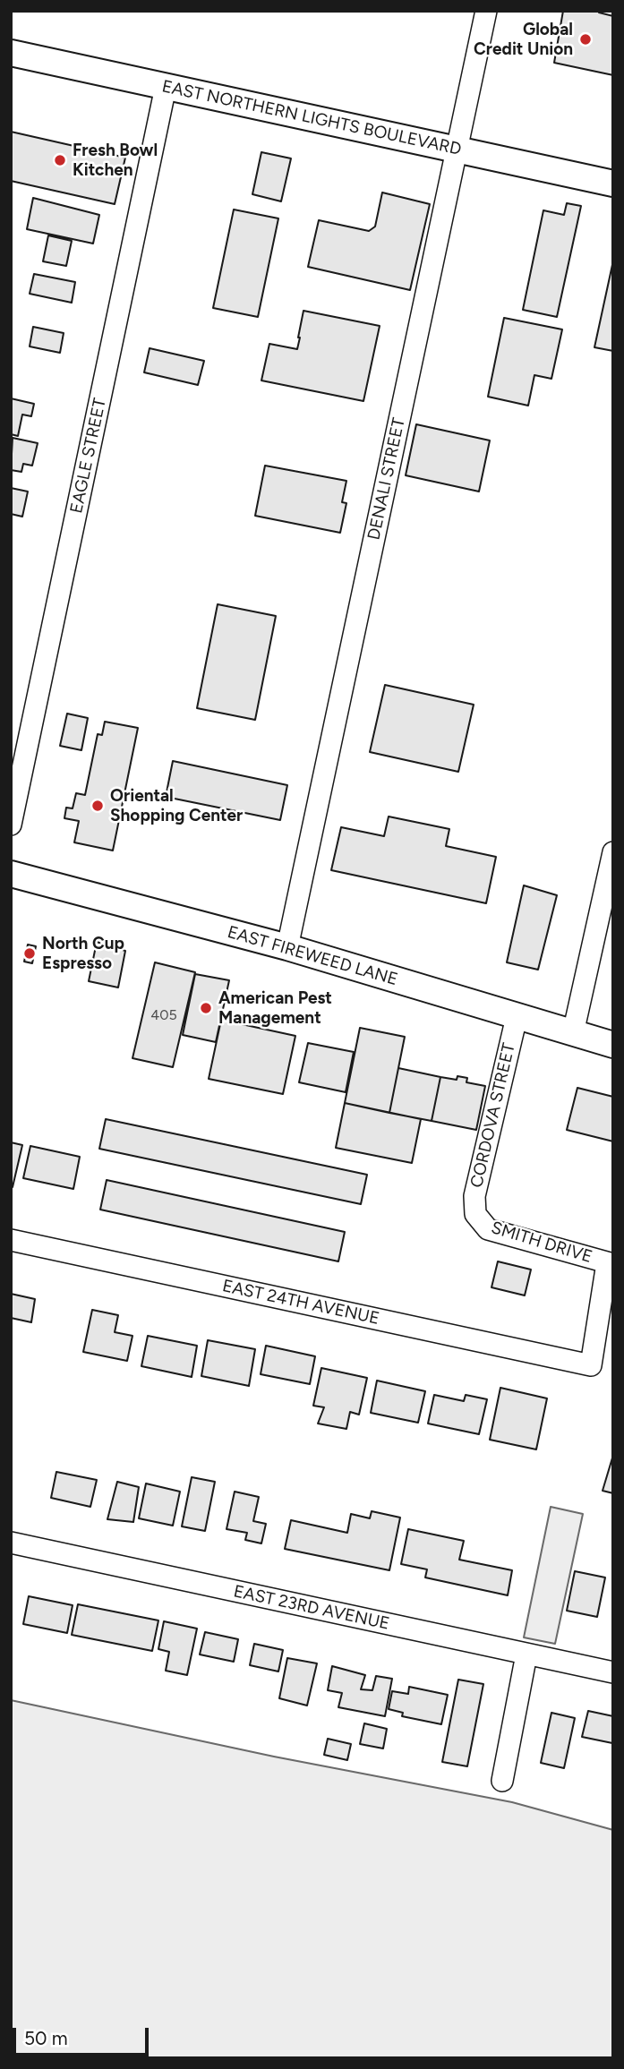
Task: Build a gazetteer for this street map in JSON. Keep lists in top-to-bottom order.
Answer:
{
  "streets": {
    "main road": ["EAST NORTHERN LIGHTS BOULEVARD", "EAST FIREWEED LANE"],
    "street": [
      "EAGLE STREET",
      "DENALI STREET",
      "CORDOVA STREET",
      "SMITH DRIVE",
      "EAST 24TH AVENUE",
      "EAST 23RD AVENUE"
    ]
  },
  "crossings": [
    ["EAST NORTHERN LIGHTS BOULEVARD", "EAGLE STREET"],
    ["EAST NORTHERN LIGHTS BOULEVARD", "DENALI STREET"],
    ["DENALI STREET", "EAST FIREWEED LANE"],
    ["EAST FIREWEED LANE", "CORDOVA STREET"],
    ["CORDOVA STREET", "SMITH DRIVE"],
    ["SMITH DRIVE", "EAST 24TH AVENUE"]
  ],
  "places": [
    "Global Credit Union",
    "Fresh Bowl Kitchen",
    "Oriental Shopping Center",
    "North Cup Espresso",
    "American Pest Management"
  ],
  "house_numbers": ["405"],
  "scale_bar": "50 m"
}
